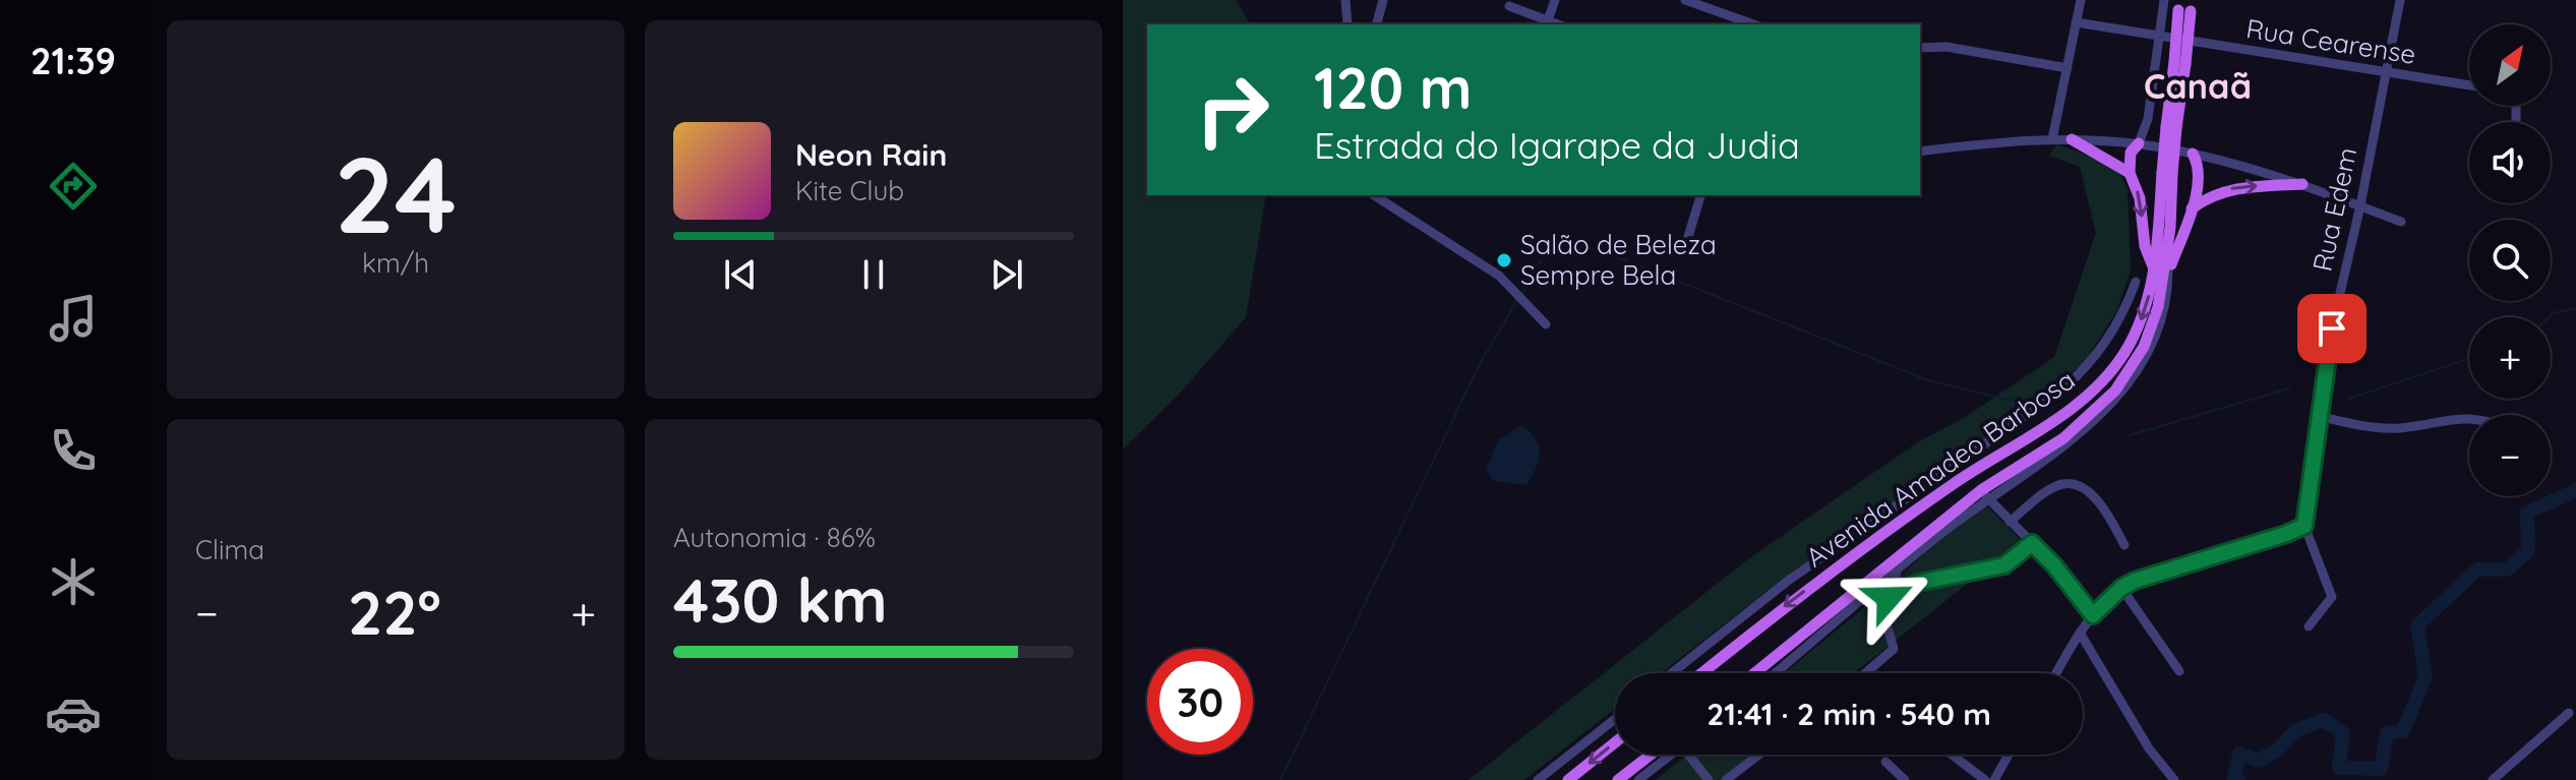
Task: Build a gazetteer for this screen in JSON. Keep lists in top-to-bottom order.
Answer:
{
  "streets": {
    "main road": ["Avenida Amadeo Barbosa"],
    "street": ["Rua Cearense", "Rua Edem"]
  },
  "crossings": [
    ["Rua Cearense", "Rua Edem"]
  ],
  "districts": ["Canaã"],
  "places": ["Salão de Beleza Sempre Bela"],
  "north": "top right",
  "page": {
    "tabs": "21:39",
    "tile": [
      ["24", "km/h"],
      "Clima",
      ["Autonomia · 86%", "430 km"]
    ],
    "map_buttons": ["+", "−"],
    "turn": ["120 m", "Estrada do Igarape da Judia"],
    "song": ["Neon Rain", "Kite Club"],
    "heat": ["−", "22°", "+"],
    "limit": "30",
    "trip": "21:41 · 2 min · 540 m"
  }
}
